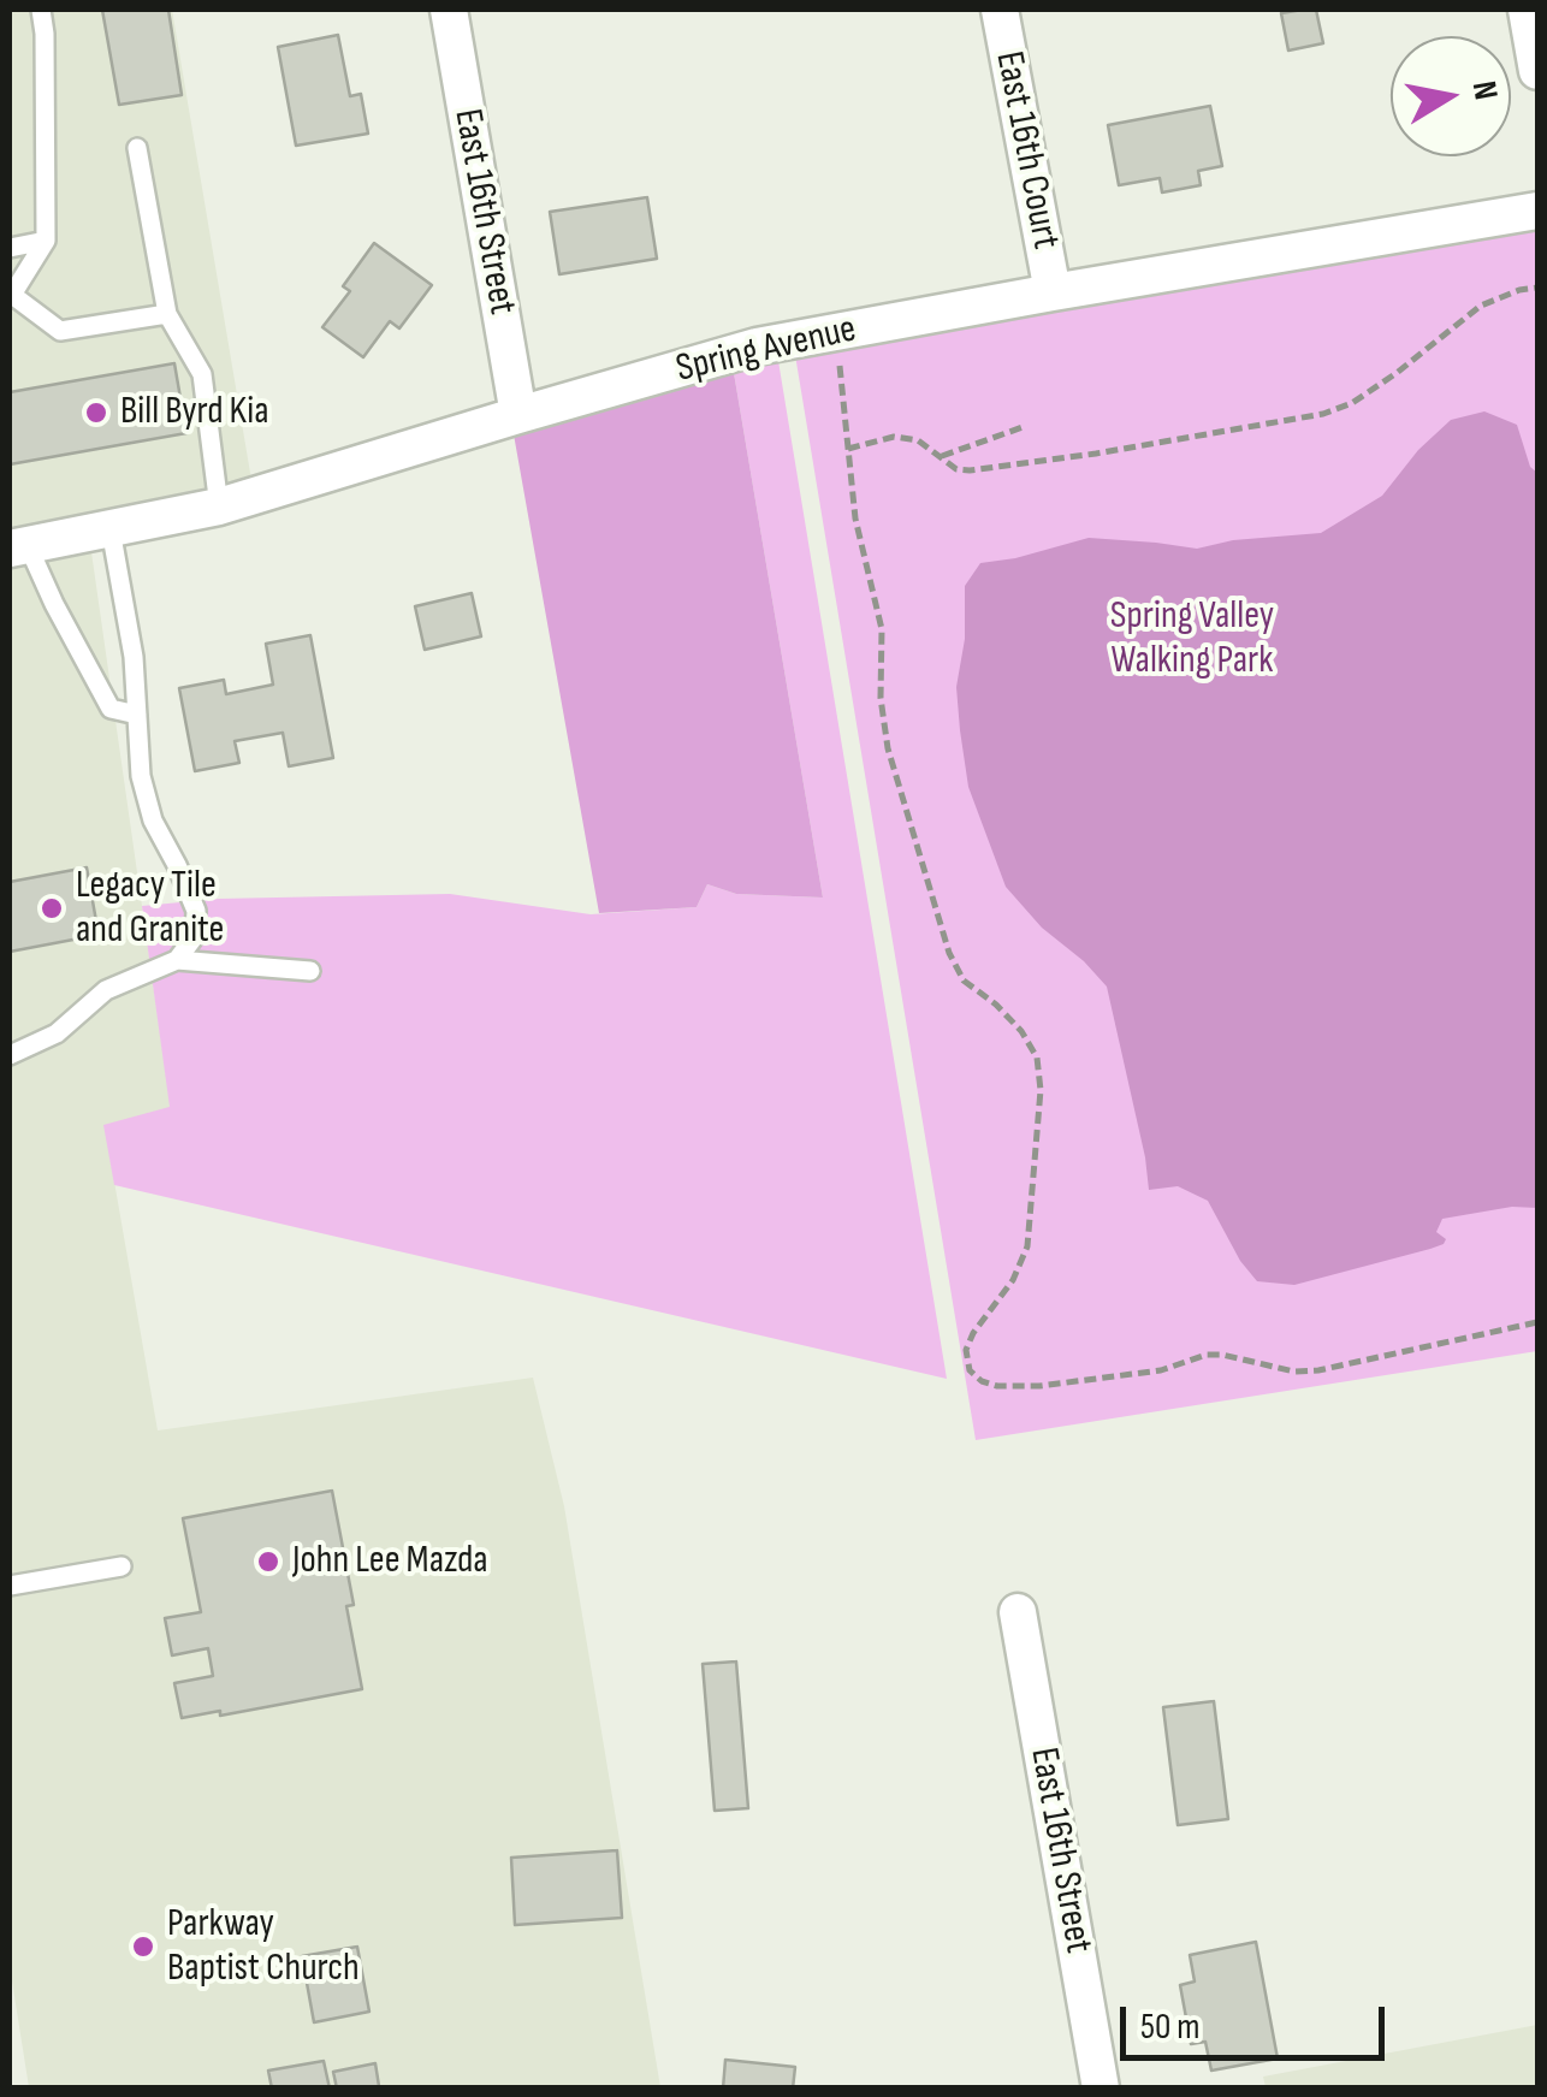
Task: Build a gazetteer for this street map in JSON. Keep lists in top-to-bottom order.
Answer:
{
  "streets": {
    "street": ["East 16th Court", "East 16th Street", "Spring Avenue"]
  },
  "crossings": [
    ["East 16th Court", "Spring Avenue"],
    ["East 16th Street", "Spring Avenue"]
  ],
  "parks": ["Spring Valley Walking Park"],
  "places": [
    "Bill Byrd Kia",
    "Legacy Tile and Granite",
    "John Lee Mazda",
    "Parkway Baptist Church"
  ],
  "scale_bar": "50 m",
  "north": "right"
}
